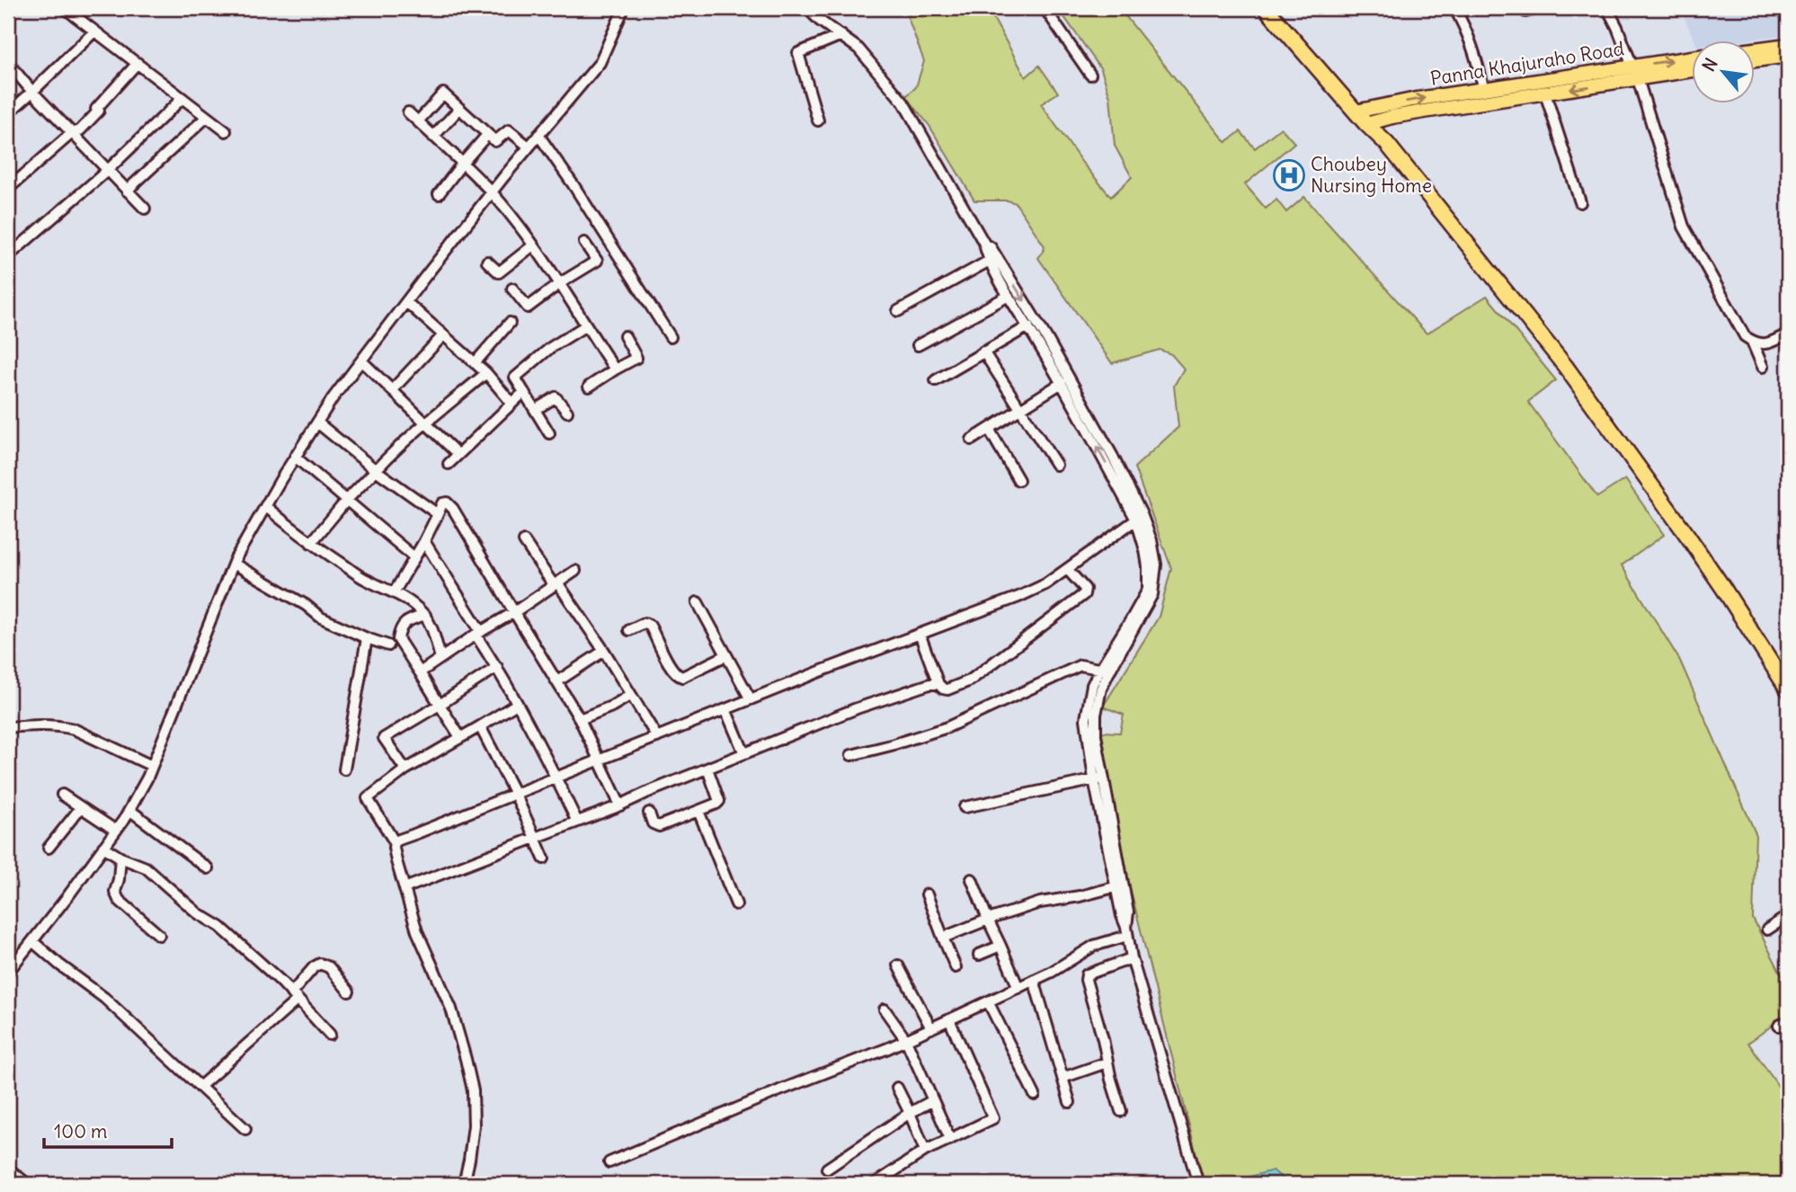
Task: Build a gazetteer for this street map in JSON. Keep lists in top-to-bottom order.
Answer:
{
  "streets": {
    "main road": ["Panna Khajuraho Road"]
  },
  "places": {
    "hospital": ["Choubey Nursing Home"]
  },
  "scale_bar": "100 m",
  "north": "top left"
}
